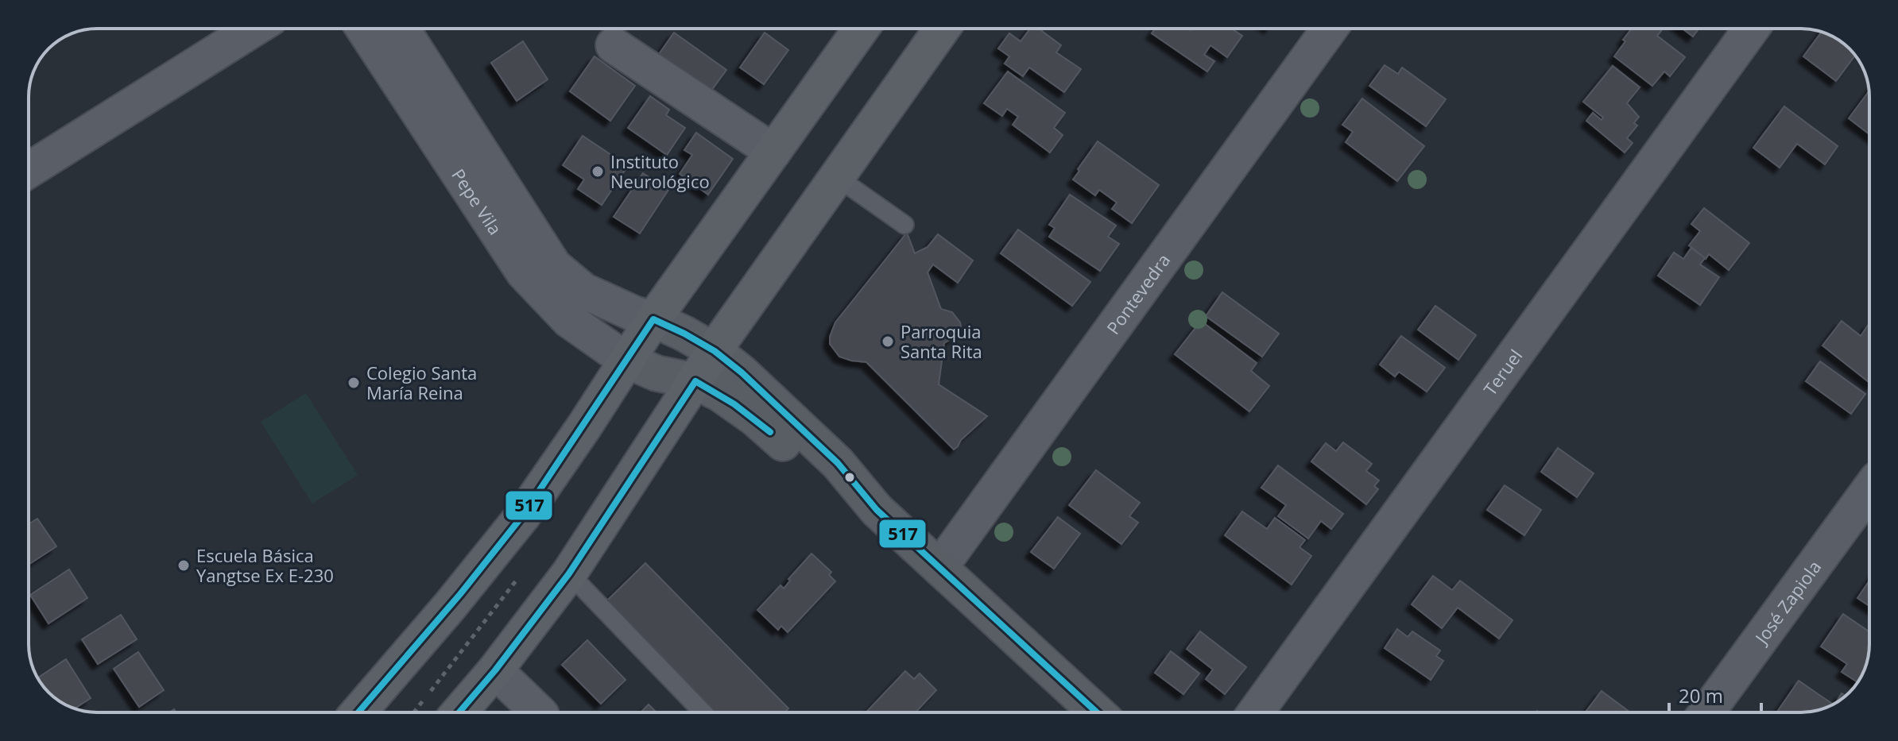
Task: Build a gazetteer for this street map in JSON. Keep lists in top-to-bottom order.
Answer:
{
  "streets": {
    "street": [
      "Pepe Vila",
      "Pontevedra",
      "Teruel",
      "José Zapiola"
    ]
  },
  "places": [
    "Instituto Neurológico",
    "Parroquia Santa Rita",
    "Colegio Santa María Reina",
    "Escuela Básica Yangtse Ex E-230"
  ],
  "lines": ["transit line 517"],
  "scale_bar": "20 m"
}
